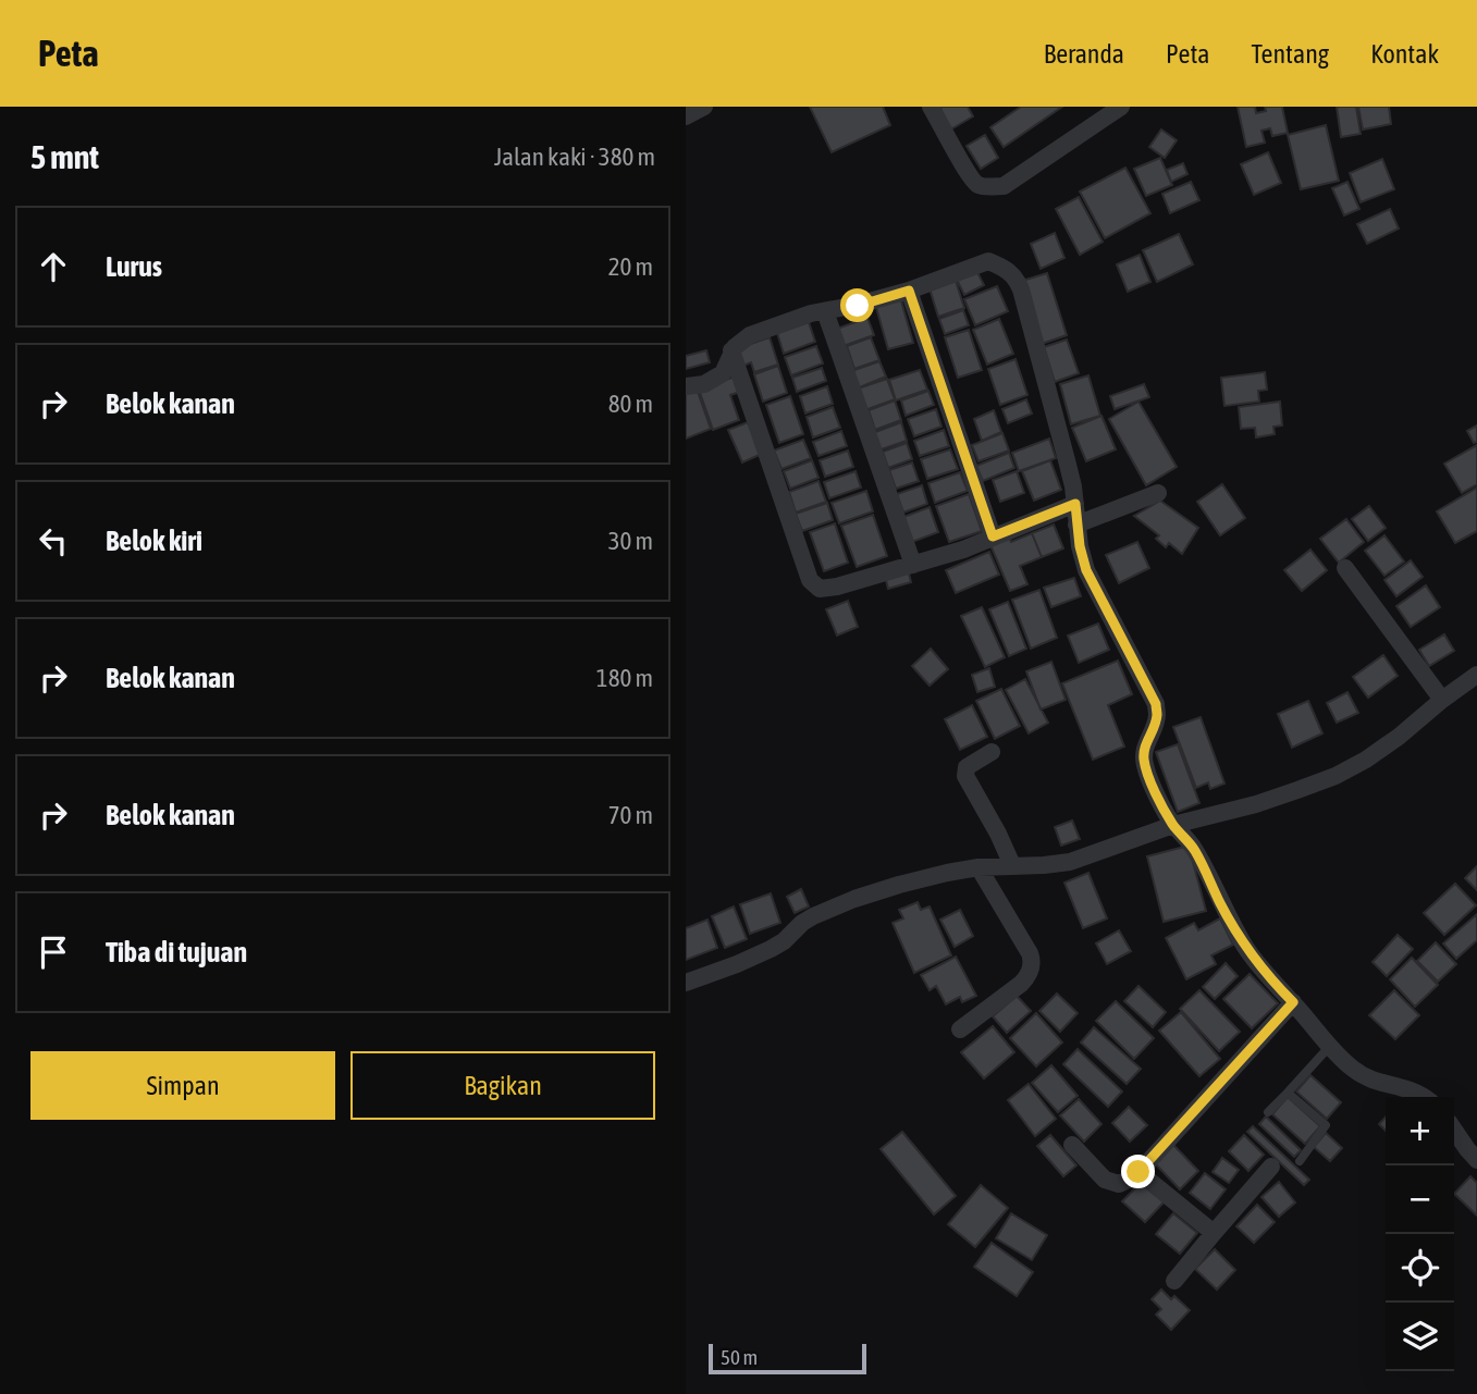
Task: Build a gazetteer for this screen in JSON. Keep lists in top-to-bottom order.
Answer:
{
  "scale_bar": "50 m",
  "page": {
    "header": "Peta",
    "nav": [
      "Beranda",
      "Peta",
      "Tentang",
      "Kontak"
    ],
    "heading": ["5 mnt", "Jalan kaki · 380 m"],
    "list": [
      ["Lurus", "20 m"],
      ["Belok kanan", "80 m"],
      ["Belok kiri", "30 m"],
      ["Belok kanan", "180 m"],
      ["Belok kanan", "70 m"],
      "Tiba di tujuan"
    ],
    "buttons": ["Simpan", "Bagikan"],
    "map_buttons": ["+", "−"],
    "scale": "50 m"
  }
}
